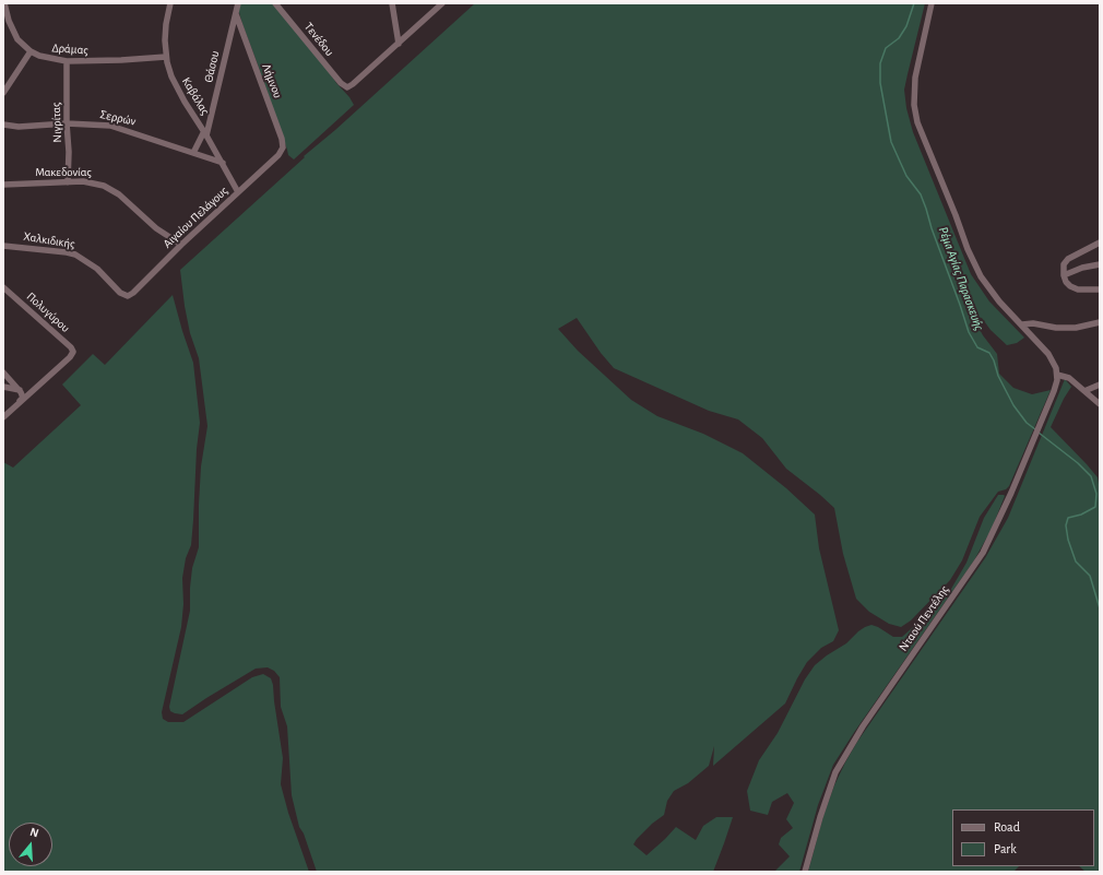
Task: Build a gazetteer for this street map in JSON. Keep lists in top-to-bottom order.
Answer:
{
  "streets": {
    "street": [
      "Τενέδου",
      "Δράμας",
      "Θάσου",
      "Λήμνου",
      "Καβάλας",
      "Σερρών",
      "Νιγρίτας",
      "Μακεδονίας",
      "Αιγαίου Πελάγους",
      "Χαλκιδικής",
      "Πολυγύρου",
      "Νταού Πεντέλης"
    ]
  },
  "crossings": [
    ["Δράμας", "Καβάλας"],
    ["Δράμας", "Νιγρίτας"],
    ["Θάσου", "Λήμνου"],
    ["Θάσου", "Καβάλας"],
    ["Θάσου", "Σερρών"],
    ["Λήμνου", "Αιγαίου Πελάγους"],
    ["Καβάλας", "Σερρών"],
    ["Καβάλας", "Αιγαίου Πελάγους"],
    ["Σερρών", "Νιγρίτας"],
    ["Νιγρίτας", "Μακεδονίας"],
    ["Μακεδονίας", "Αιγαίου Πελάγους"],
    ["Αιγαίου Πελάγους", "Χαλκιδικής"]
  ],
  "water": ["Ρέμα Αγίας Παρασκευής"],
  "legend": ["Road", "Park"],
  "north": "top"
}
